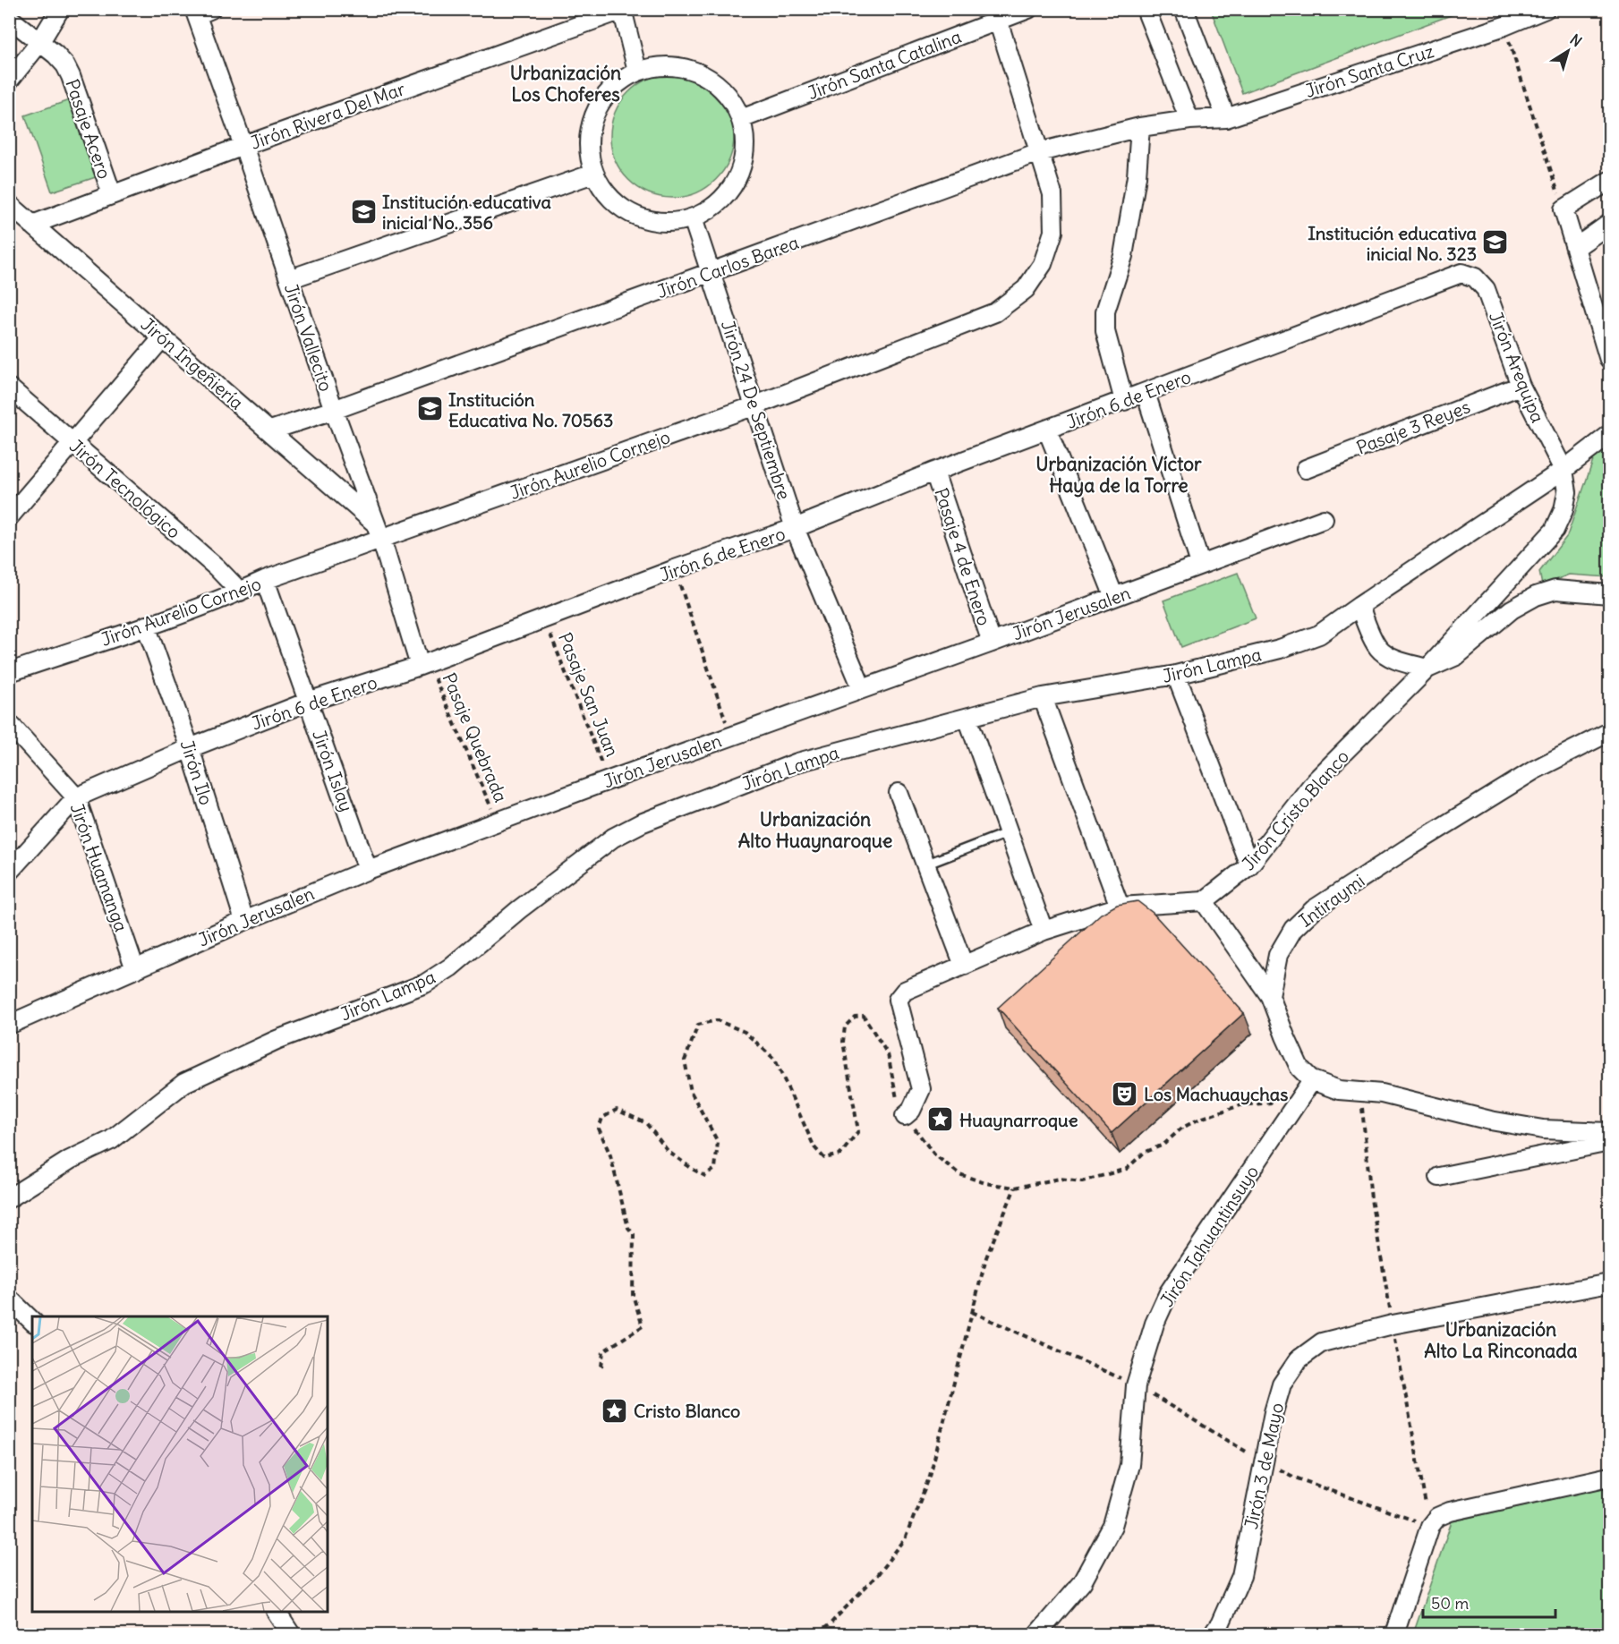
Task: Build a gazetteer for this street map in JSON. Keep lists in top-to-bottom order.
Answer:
{
  "streets": {
    "street": [
      "Jirón Santa Catalina",
      "Jirón Santa Cruz",
      "Jirón Rivera Del Mar",
      "Pasaje Acero",
      "Jirón Carlos Barea",
      "Jirón Vallecito",
      "Jirón Ingeñiería",
      "Jirón Arequipa",
      "Jirón 6 de Enero",
      "Jirón 24 De Septiembre",
      "Pasaje 3 Reyes",
      "Jirón Aurelio Cornejo",
      "Jirón Tecnológico",
      "Pasaje 4 de Enero",
      "Jirón Jerusalen",
      "Jirón Lampa",
      "Jirón Islay",
      "Jirón Ilo",
      "Jirón Cristo Blanco",
      "Jirón Huamanga",
      "Intiraymi",
      "Jirón Tahuantinsuyo",
      "Jirón 3 de Mayo"
    ],
    "path": ["Pasaje San Juan", "Pasaje Quebrada"]
  },
  "crossings": [
    ["Jirón Santa Catalina", "Jirón 24 De Septiembre"],
    ["Jirón Santa Catalina", "Jirón Aurelio Cornejo"],
    ["Jirón Santa Cruz", "Jirón Carlos Barea"],
    ["Jirón Rivera Del Mar", "Pasaje Acero"],
    ["Jirón Rivera Del Mar", "Jirón Vallecito"],
    ["Jirón Rivera Del Mar", "Jirón Ingeñiería"],
    ["Jirón Carlos Barea", "Jirón Vallecito"],
    ["Jirón Carlos Barea", "Jirón Ingeñiería"],
    ["Jirón Carlos Barea", "Jirón 24 De Septiembre"],
    ["Jirón Carlos Barea", "Jirón Aurelio Cornejo"],
    ["Jirón Vallecito", "Jirón Ingeñiería"],
    ["Jirón Vallecito", "Jirón 6 de Enero"],
    ["Jirón Vallecito", "Jirón Aurelio Cornejo"],
    ["Jirón Vallecito", "Pasaje Quebrada"],
    ["Jirón Ingeñiería", "Jirón Aurelio Cornejo"],
    ["Jirón Arequipa", "Jirón 6 de Enero"],
    ["Jirón Arequipa", "Pasaje 3 Reyes"],
    ["Jirón Arequipa", "Jirón Lampa"],
    ["Jirón Arequipa", "Jirón Cristo Blanco"],
    ["Jirón 6 de Enero", "Jirón 24 De Septiembre"],
    ["Jirón 6 de Enero", "Pasaje 4 de Enero"],
    ["Jirón 6 de Enero", "Pasaje San Juan"],
    ["Jirón 6 de Enero", "Pasaje Quebrada"],
    ["Jirón 6 de Enero", "Jirón Islay"],
    ["Jirón 6 de Enero", "Jirón Ilo"],
    ["Jirón 6 de Enero", "Jirón Huamanga"],
    ["Jirón 24 De Septiembre", "Jirón Aurelio Cornejo"],
    ["Jirón 24 De Septiembre", "Jirón Jerusalen"],
    ["Jirón Aurelio Cornejo", "Jirón Tecnológico"],
    ["Jirón Aurelio Cornejo", "Jirón Islay"],
    ["Jirón Aurelio Cornejo", "Jirón Ilo"],
    ["Pasaje 4 de Enero", "Jirón Jerusalen"],
    ["Jirón Jerusalen", "Pasaje San Juan"],
    ["Jirón Jerusalen", "Pasaje Quebrada"],
    ["Jirón Jerusalen", "Jirón Islay"],
    ["Jirón Jerusalen", "Jirón Ilo"],
    ["Jirón Jerusalen", "Jirón Huamanga"],
    ["Jirón Lampa", "Jirón Cristo Blanco"]
  ],
  "districts": [
    "Urbanización Los Choferes",
    "Urbanización Víctor Haya de la Torre",
    "Urbanización Alto Huaynaroque",
    "Urbanización Alto La Rinconada"
  ],
  "places": {
    "school or university": ["Institución educativa inicial No. 356", "Institución educativa inicial No. 323", "Institución Educativa No. 70563"],
    "theatre": ["Los Machuaychas"],
    "place": ["Huaynarroque", "Cristo Blanco"]
  },
  "scale_bar": "50 m",
  "north": "top right"
}
